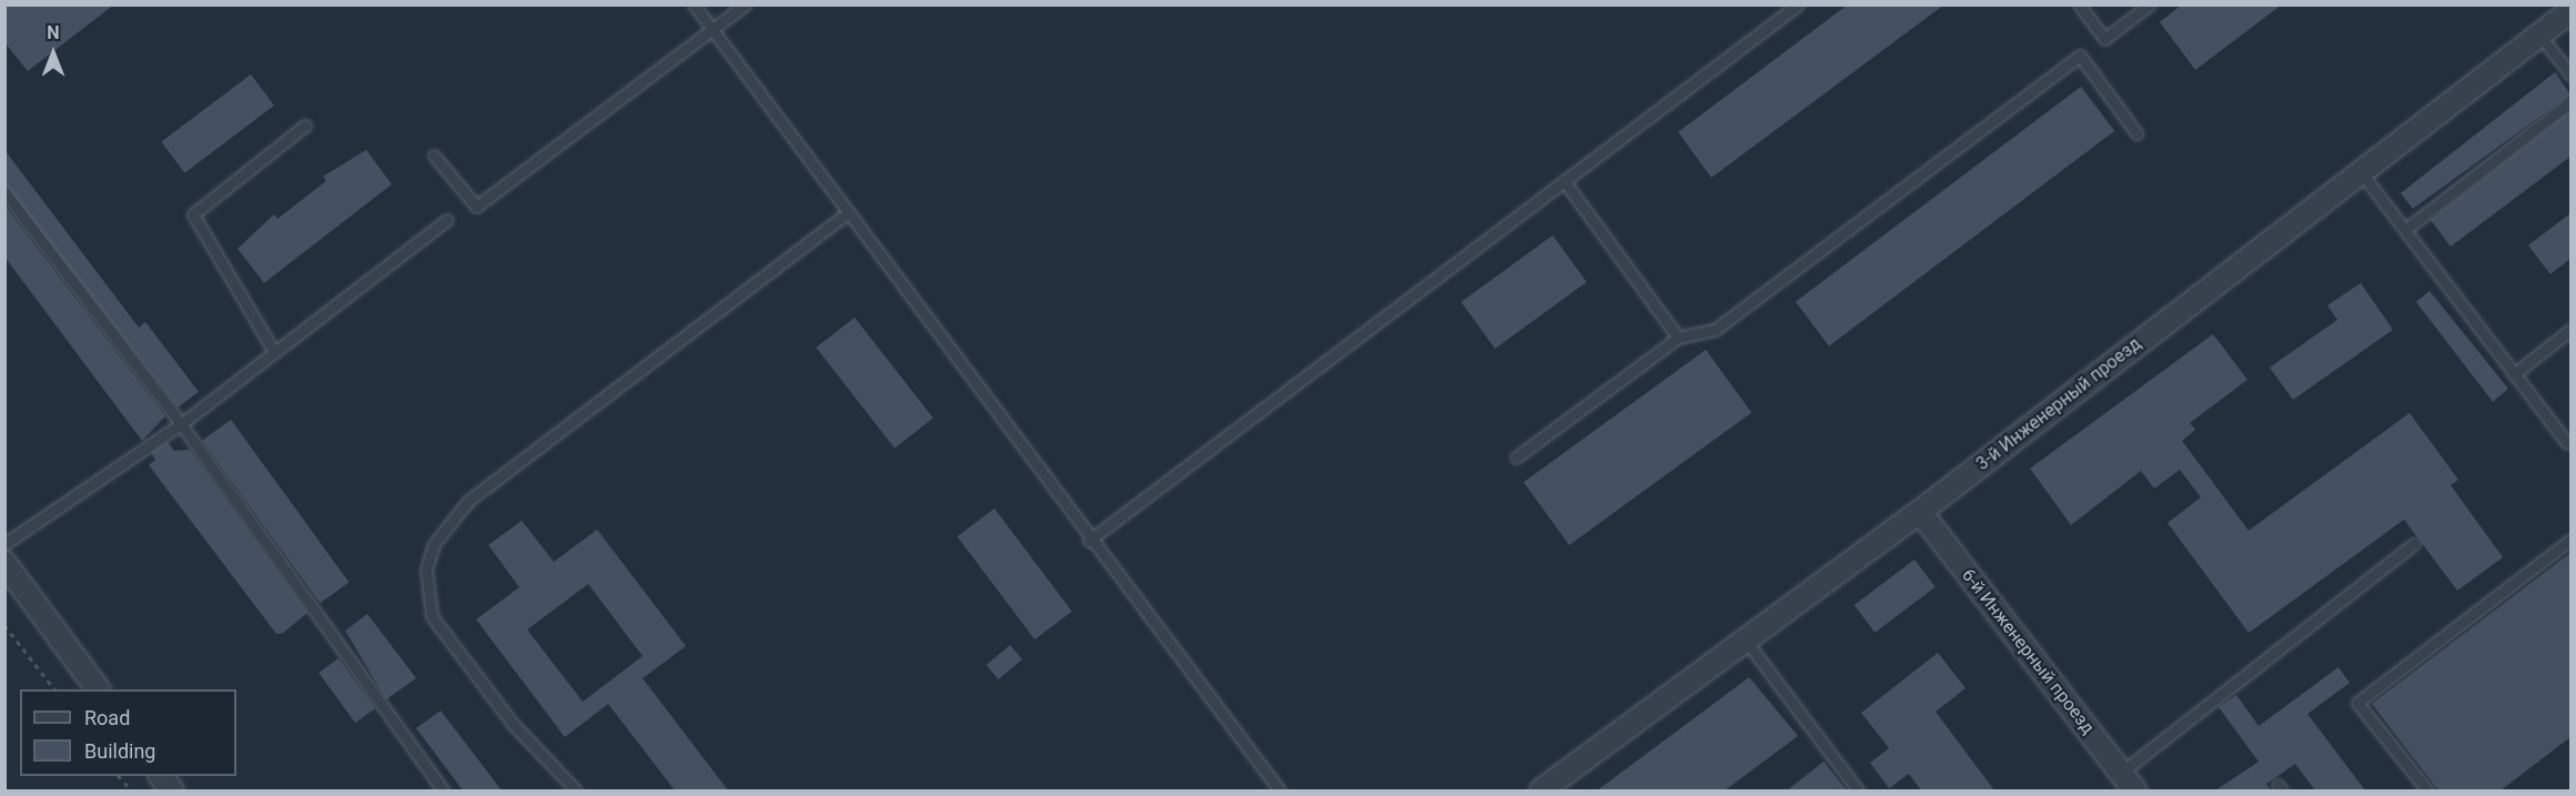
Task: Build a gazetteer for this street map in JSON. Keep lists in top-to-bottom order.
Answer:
{
  "streets": {
    "street": ["3-й Инженерный проезд", "6-й Инженерный проезд"]
  },
  "crossings": [
    ["3-й Инженерный проезд", "6-й Инженерный проезд"]
  ],
  "legend": ["Road", "Building"],
  "north": "top"
}
